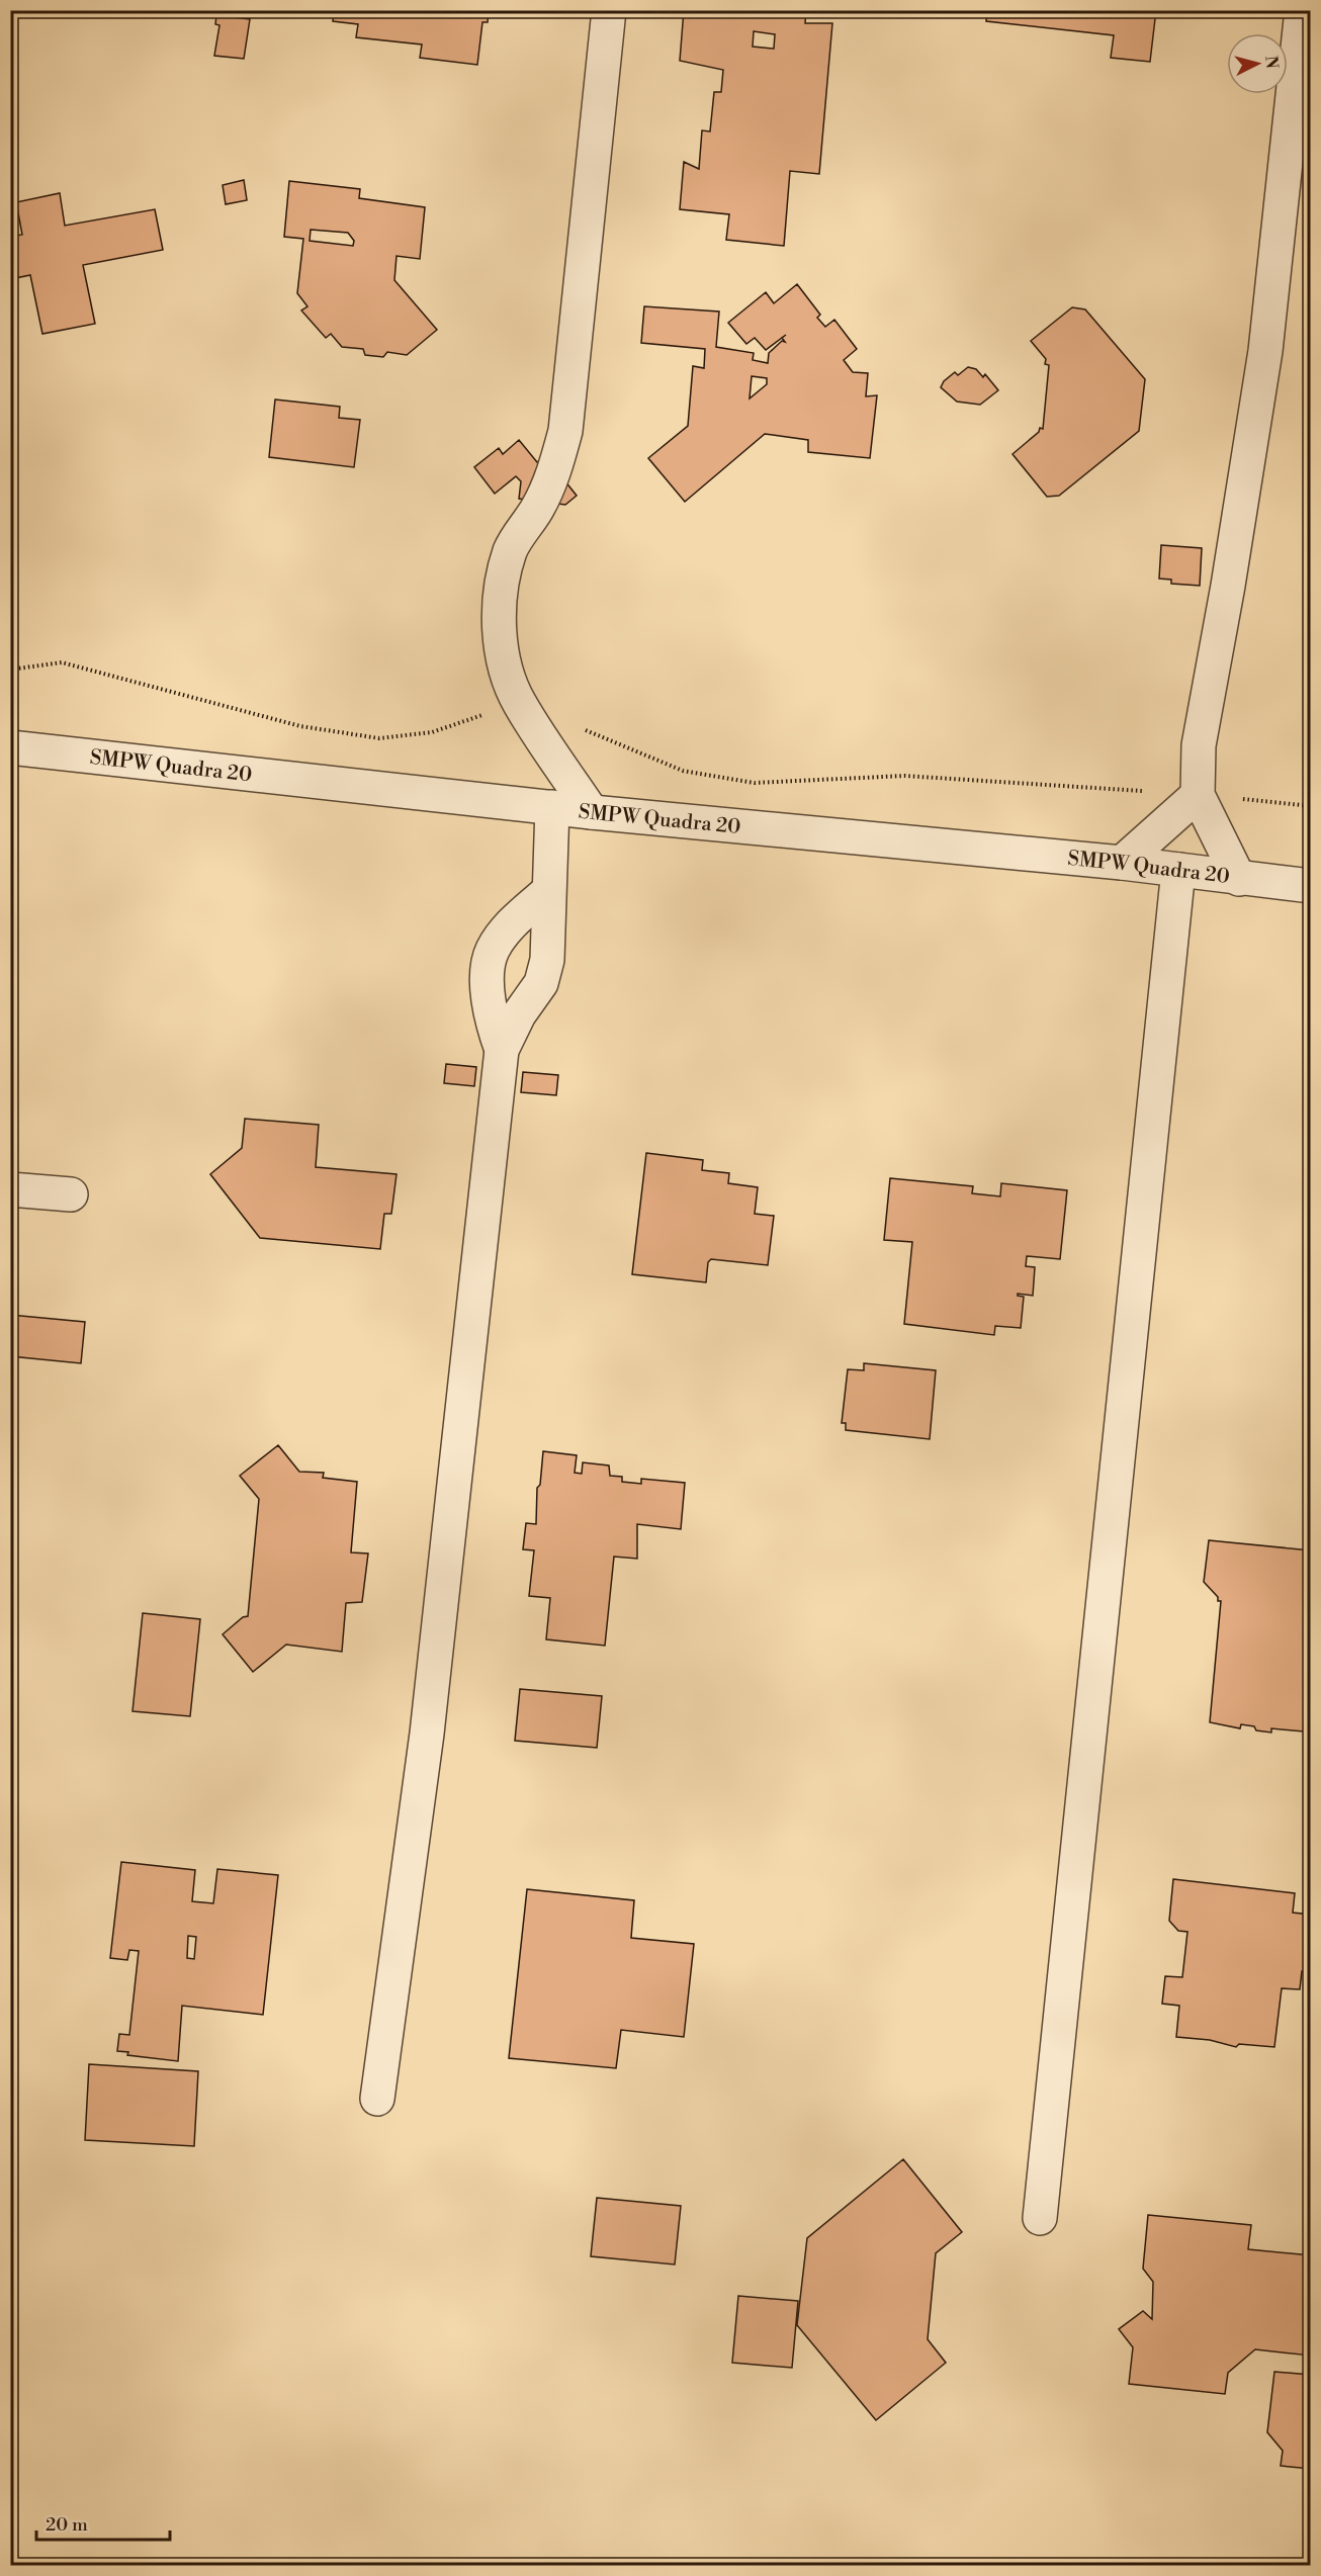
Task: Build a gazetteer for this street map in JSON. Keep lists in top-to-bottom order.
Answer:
{
  "streets": {
    "street": ["SMPW Quadra 20"]
  },
  "scale_bar": "20 m",
  "north": "right"
}
